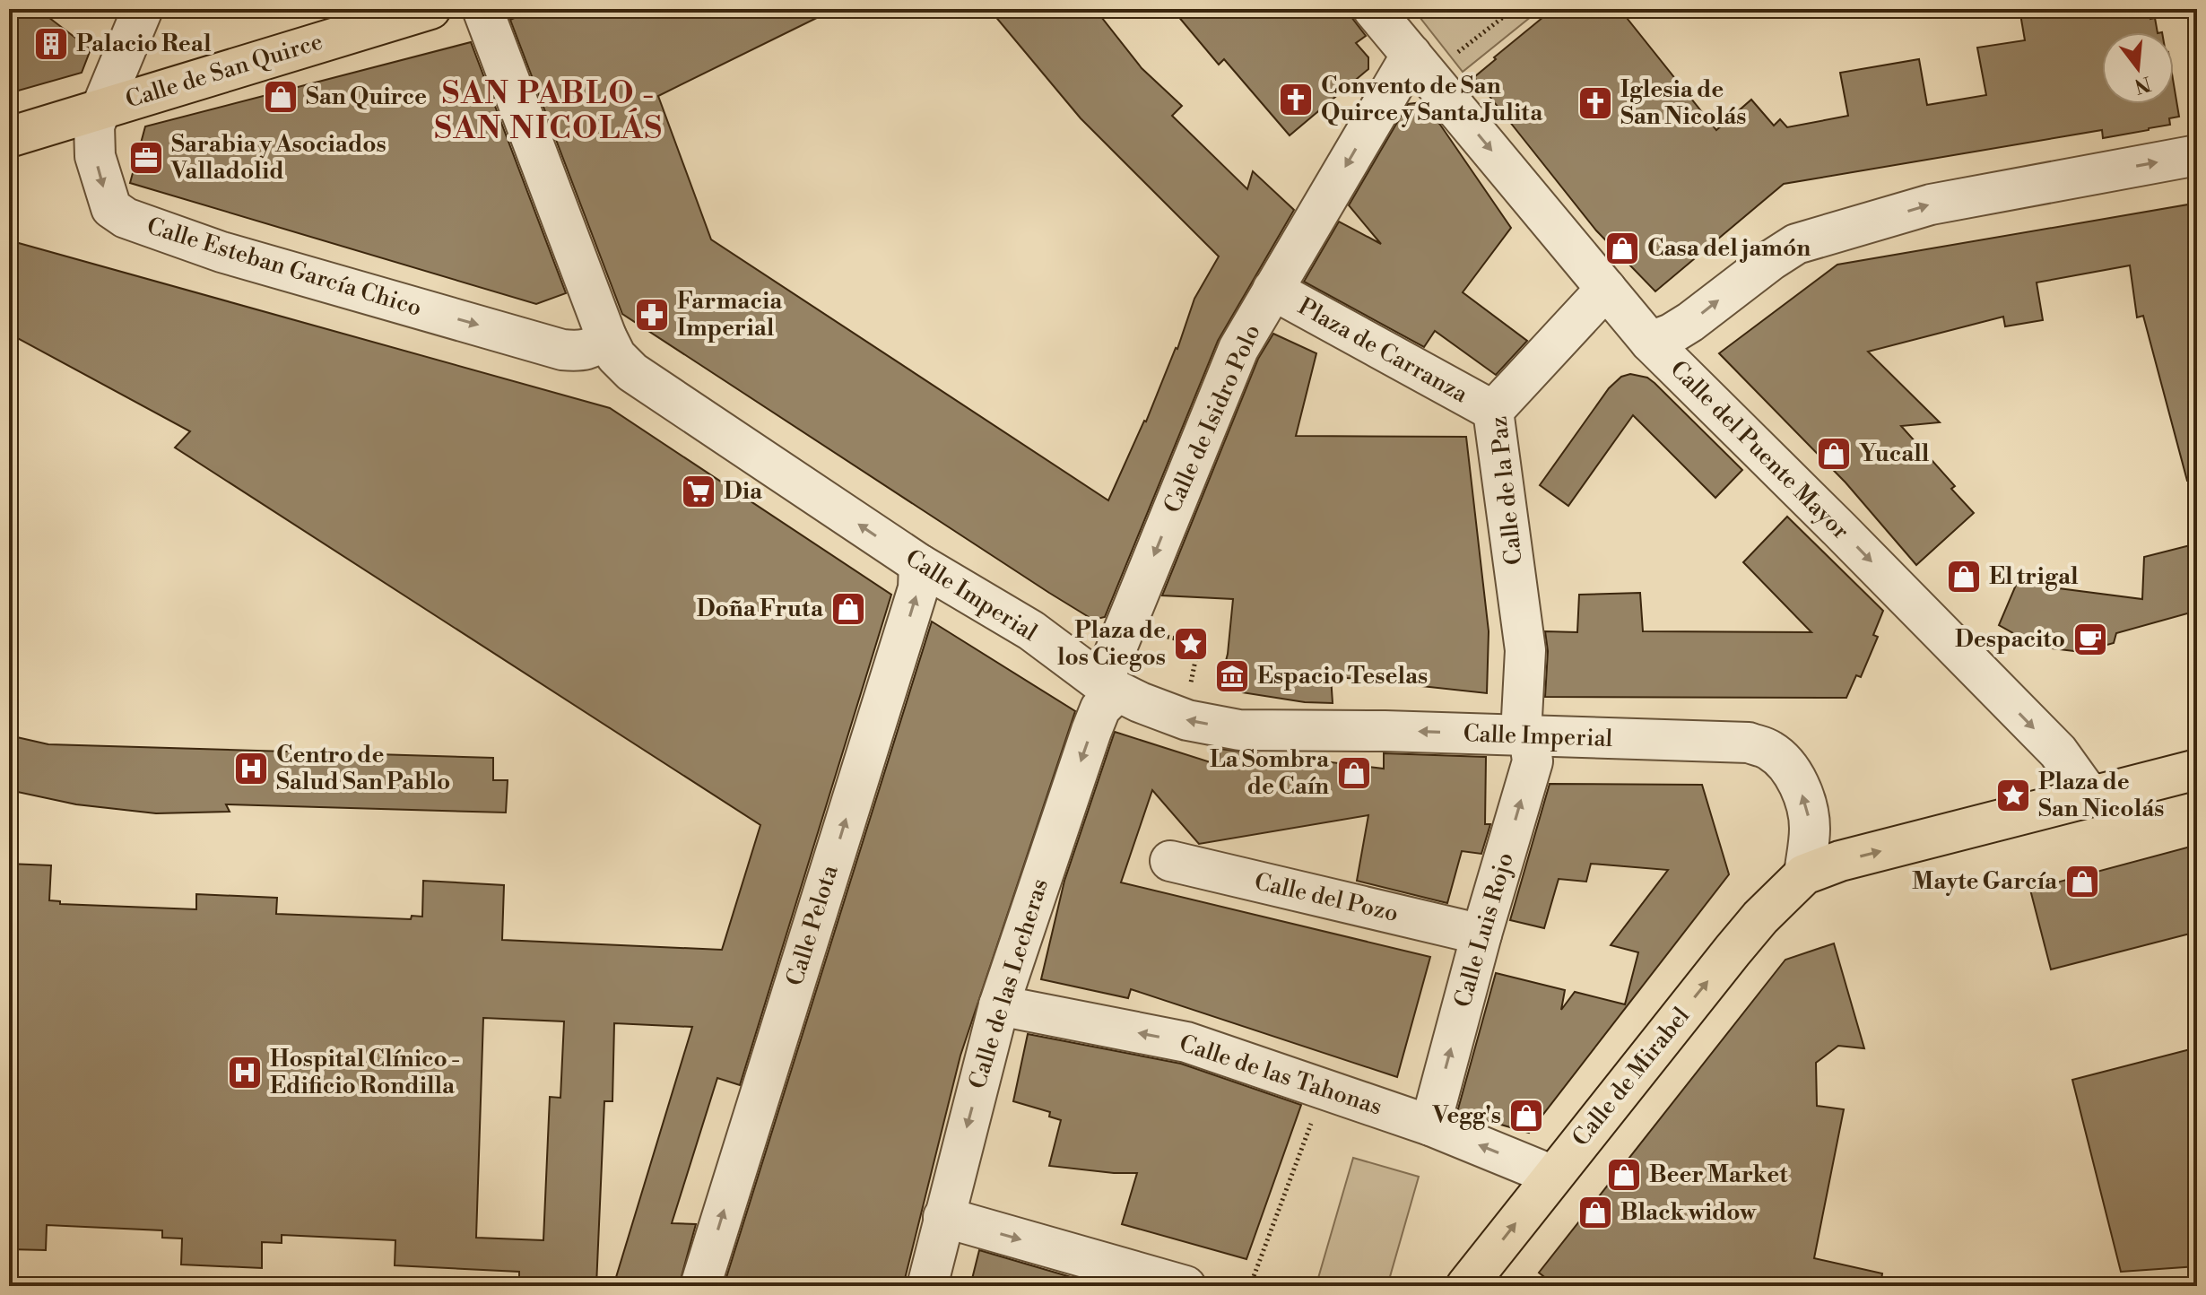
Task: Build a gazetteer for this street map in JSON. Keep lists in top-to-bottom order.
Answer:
{
  "streets": {
    "main road": ["Calle de San Quirce", "Calle de Mirabel"],
    "street": [
      "Calle Esteban García Chico",
      "Plaza de Carranza",
      "Calle de Isidro Polo",
      "Calle del Puente Mayor",
      "Calle de la Paz",
      "Calle Imperial",
      "Calle del Pozo",
      "Calle Pelota",
      "Calle Luis Rojo",
      "Calle de las Lecheras",
      "Calle de las Tahonas"
    ]
  },
  "crossings": [
    ["Calle de San Quirce", "Calle Esteban García Chico"],
    ["Calle Esteban García Chico", "Calle Imperial"],
    ["Plaza de Carranza", "Calle de Isidro Polo"],
    ["Plaza de Carranza", "Calle de la Paz"],
    ["Calle de Isidro Polo", "Calle del Puente Mayor"],
    ["Calle de Isidro Polo", "Calle Imperial"],
    ["Calle de Isidro Polo", "Calle de las Lecheras"],
    ["Calle del Puente Mayor", "Calle de la Paz"],
    ["Calle de la Paz", "Calle Imperial"],
    ["Calle de la Paz", "Calle Luis Rojo"],
    ["Calle Imperial", "Calle Pelota"],
    ["Calle Imperial", "Calle Luis Rojo"],
    ["Calle Imperial", "Calle de las Lecheras"],
    ["Calle Imperial", "Calle de Mirabel"],
    ["Calle del Pozo", "Calle Luis Rojo"],
    ["Calle Luis Rojo", "Calle de las Tahonas"],
    ["Calle de las Lecheras", "Calle de las Tahonas"],
    ["Calle de las Tahonas", "Calle de Mirabel"]
  ],
  "one_way": [
    "Calle Esteban García Chico",
    "Calle de Isidro Polo",
    "Calle del Puente Mayor",
    "Calle Imperial",
    "Calle Pelota",
    "Calle Luis Rojo",
    "Calle de las Lecheras",
    "Calle de Mirabel"
  ],
  "districts": ["SAN PABLO - SAN NICOLÁS"],
  "places": {
    "building": ["Palacio Real"],
    "shop": [
      "San Quirce",
      "Casa del jamón",
      "Yucall",
      "El trigal",
      "Doña Fruta",
      "La Sombra de Caín",
      "Mayte García",
      "Vegg's",
      "Beer Market",
      "Black widow"
    ],
    "church": ["Convento de San Quirce y Santa Julita", "Iglesia de San Nicolás"],
    "office": ["Sarabia y Asociados Valladolid"],
    "pharmacy": ["Farmacia Imperial"],
    "supermarket": ["Dia"],
    "cafe": ["Despacito"],
    "place": ["Plaza de los Ciegos", "Plaza de San Nicolás"],
    "museum": ["Espacio Teselas"],
    "hospital": ["Centro de Salud San Pablo", "Hospital Clínico - Edificio Rondilla"]
  },
  "north": "bottom"
}
